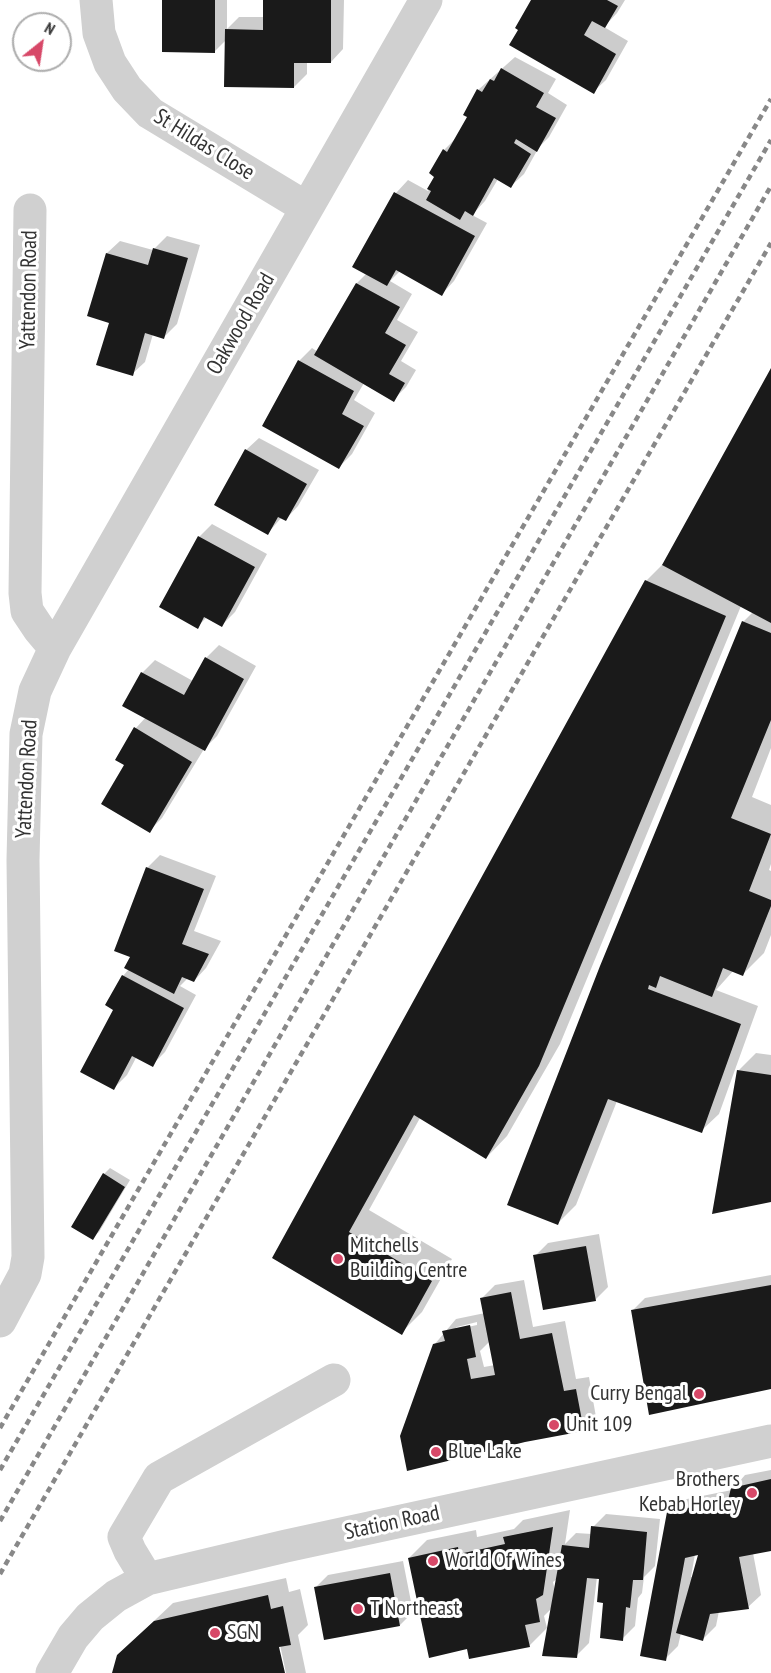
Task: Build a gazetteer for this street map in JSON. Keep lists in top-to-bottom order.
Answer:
{
  "streets": {
    "street": [
      "St Hildas Close",
      "Yattendon Road",
      "Oakwood Road",
      "Station Road"
    ]
  },
  "crossings": [
    ["St Hildas Close", "Oakwood Road"],
    ["Yattendon Road", "Oakwood Road"]
  ],
  "places": [
    "Mitchells Building Centre",
    "Curry Bengal",
    "Unit 109",
    "Blue Lake",
    "Brothers Kebab Horley",
    "World Of Wines",
    "T Northeast",
    "SGN"
  ],
  "north": "top right"
}
